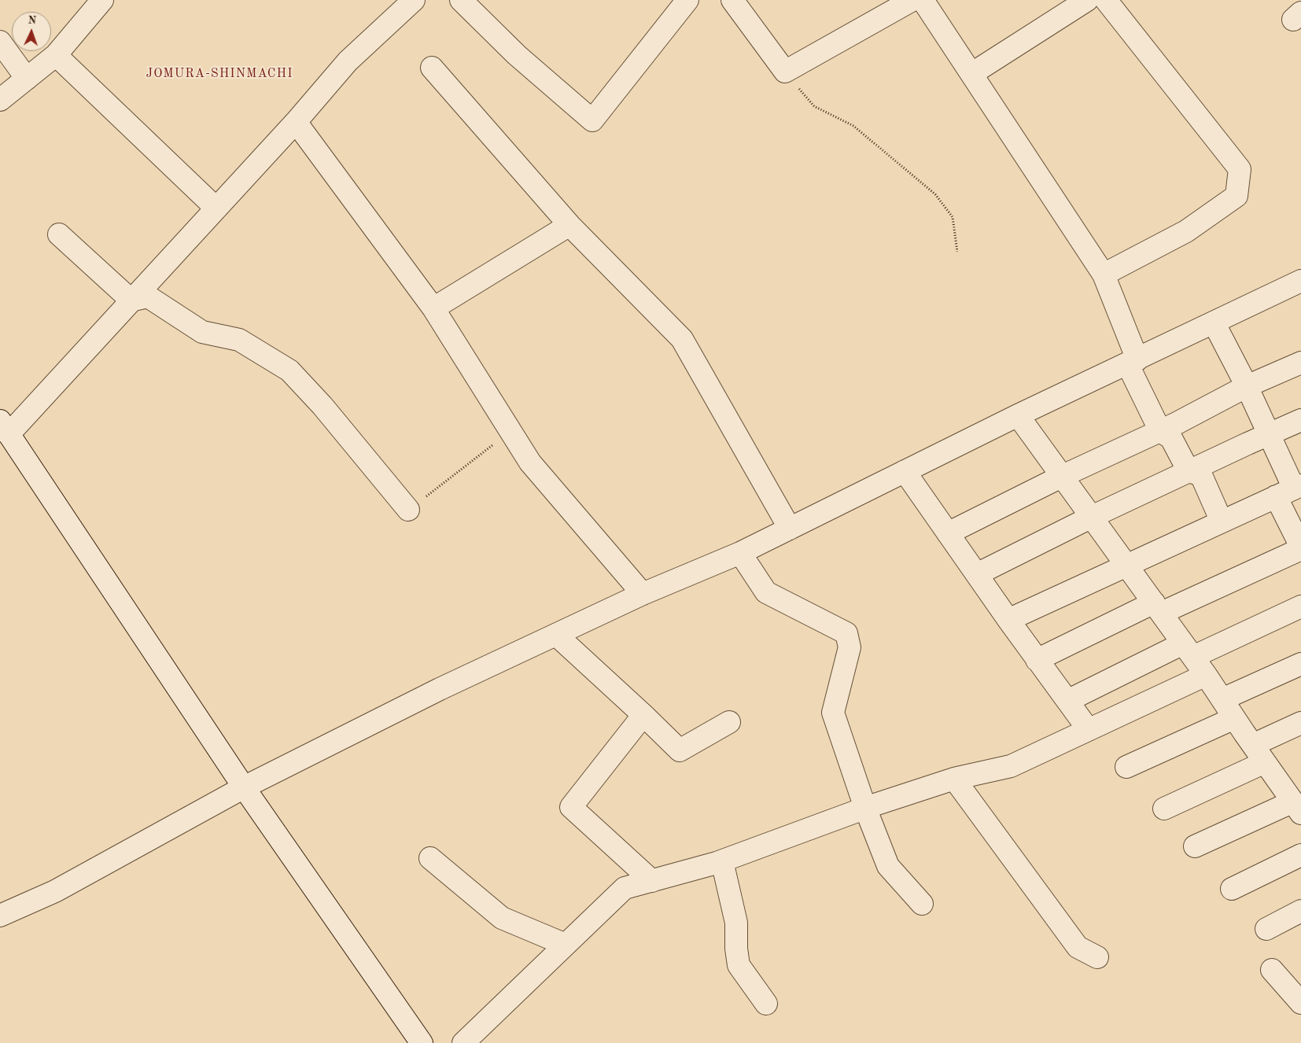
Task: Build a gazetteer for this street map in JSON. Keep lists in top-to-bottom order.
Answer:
{
  "districts": ["JOMURA-SHINMACHI"],
  "north": "top"
}
